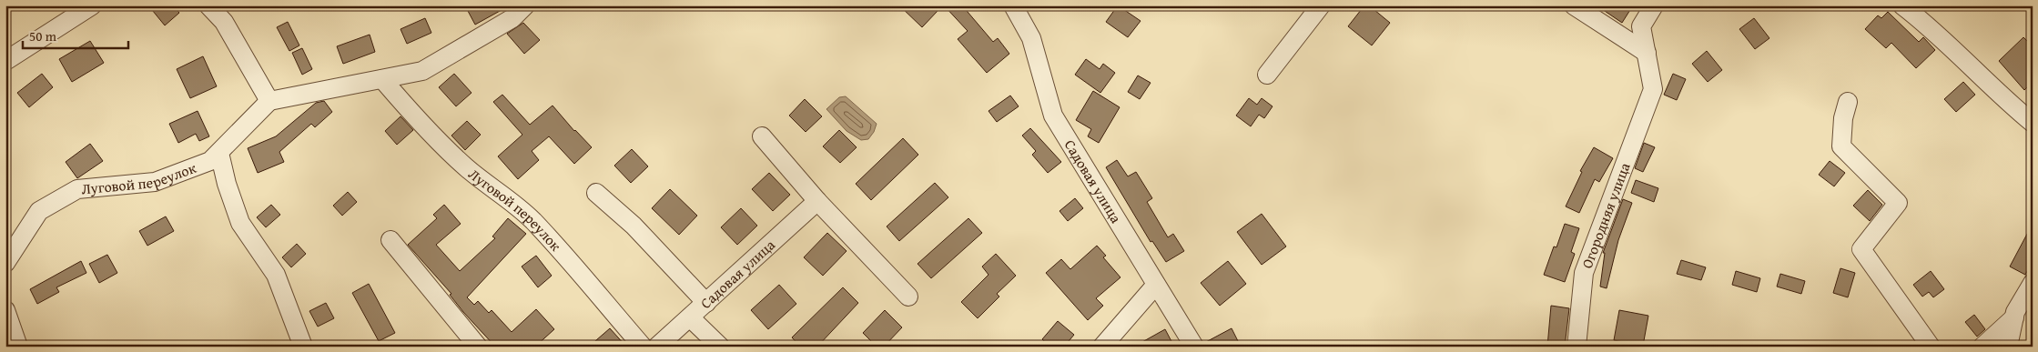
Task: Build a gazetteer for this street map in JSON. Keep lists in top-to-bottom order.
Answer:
{
  "streets": {
    "street": ["Луговой переулок", "Садовая улица", "Огородняя улица"]
  },
  "scale_bar": "50 m"
}
